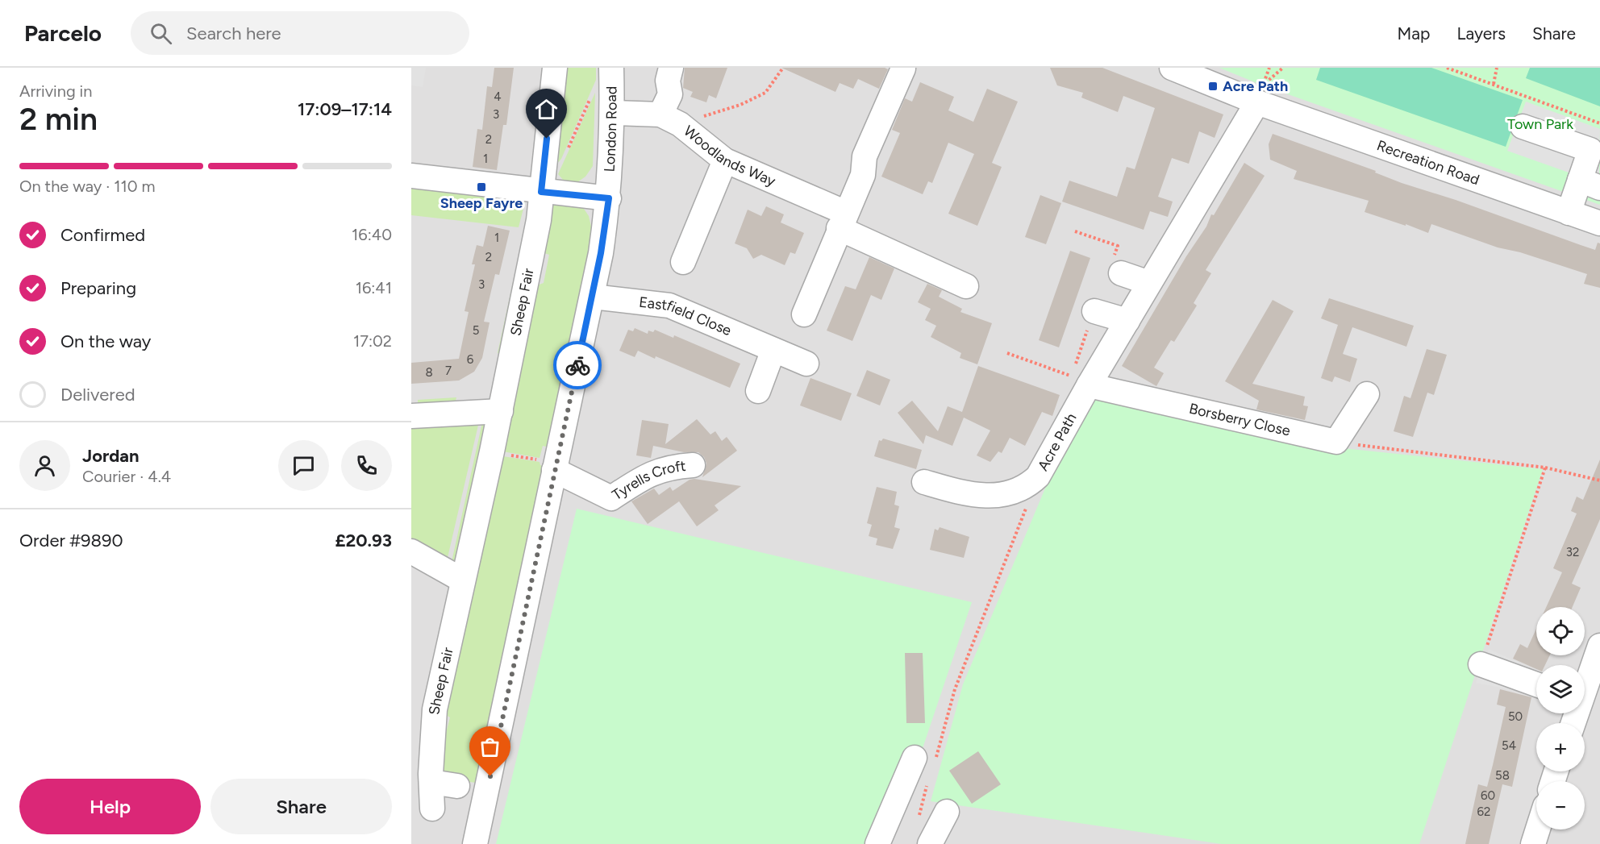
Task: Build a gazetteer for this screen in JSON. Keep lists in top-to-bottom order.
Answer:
{
  "streets": {
    "street": [
      "London Road",
      "Woodlands Way",
      "Recreation Road",
      "Sheep Fair",
      "Eastfield Close",
      "Borsberry Close",
      "Acre Path",
      "Tyrells Croft"
    ]
  },
  "crossings": [
    ["London Road", "Eastfield Close"],
    ["London Road", "Tyrells Croft"],
    ["Recreation Road", "Acre Path"],
    ["Borsberry Close", "Acre Path"]
  ],
  "parks": ["Town Park"],
  "places": {
    "transit": ["Acre Path", "Sheep Fayre"]
  },
  "house_numbers": [
    "4",
    "3",
    "2",
    "1",
    "1",
    "2",
    "3",
    "5",
    "6",
    "7",
    "8",
    "32",
    "50",
    "54",
    "58",
    "60",
    "62"
  ],
  "page": {
    "header": "Parcelo",
    "search": "Search here",
    "nav": ["Map", "Layers", "Share"],
    "heading": ["2 min", "Arriving in", "17:09–17:14"],
    "panel": [
      "Jordan",
      "Courier · 4.4",
      "Order #9890",
      "£20.93"
    ],
    "bar": "On the way · 110 m",
    "list": [
      ["Confirmed", "16:40"],
      ["Preparing", "16:41"],
      ["On the way", "17:02"],
      "Delivered"
    ],
    "map_buttons": ["+", "−"],
    "buttons": ["Help", "Share"]
  }
}
